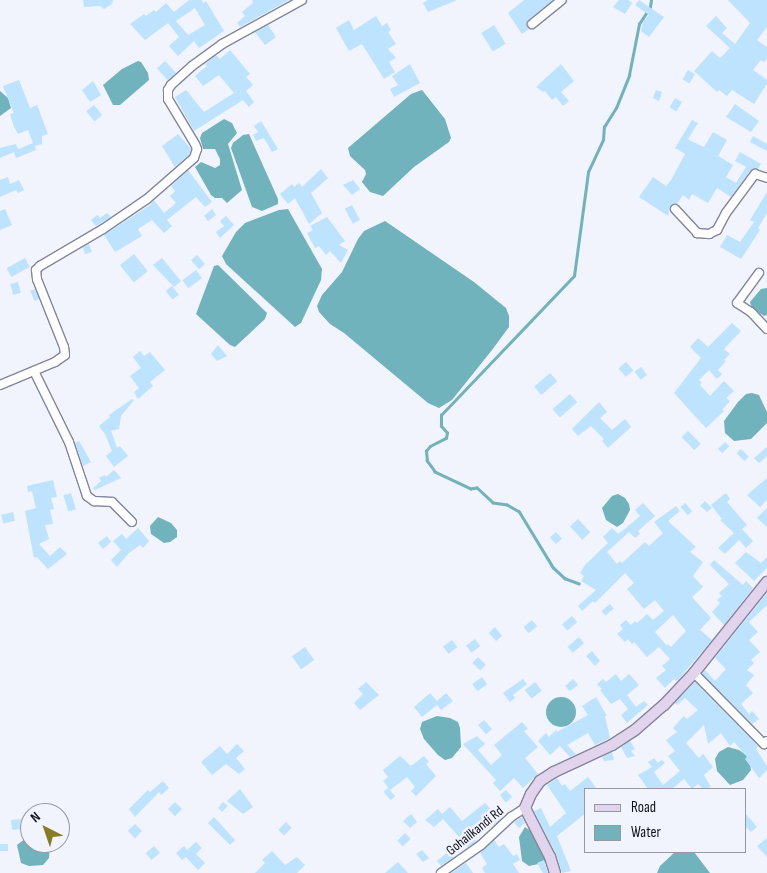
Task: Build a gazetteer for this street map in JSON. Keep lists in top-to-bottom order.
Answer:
{
  "streets": {
    "street": ["Gohailkandi Rd"]
  },
  "legend": ["Road", "Water"],
  "north": "top left"
}
